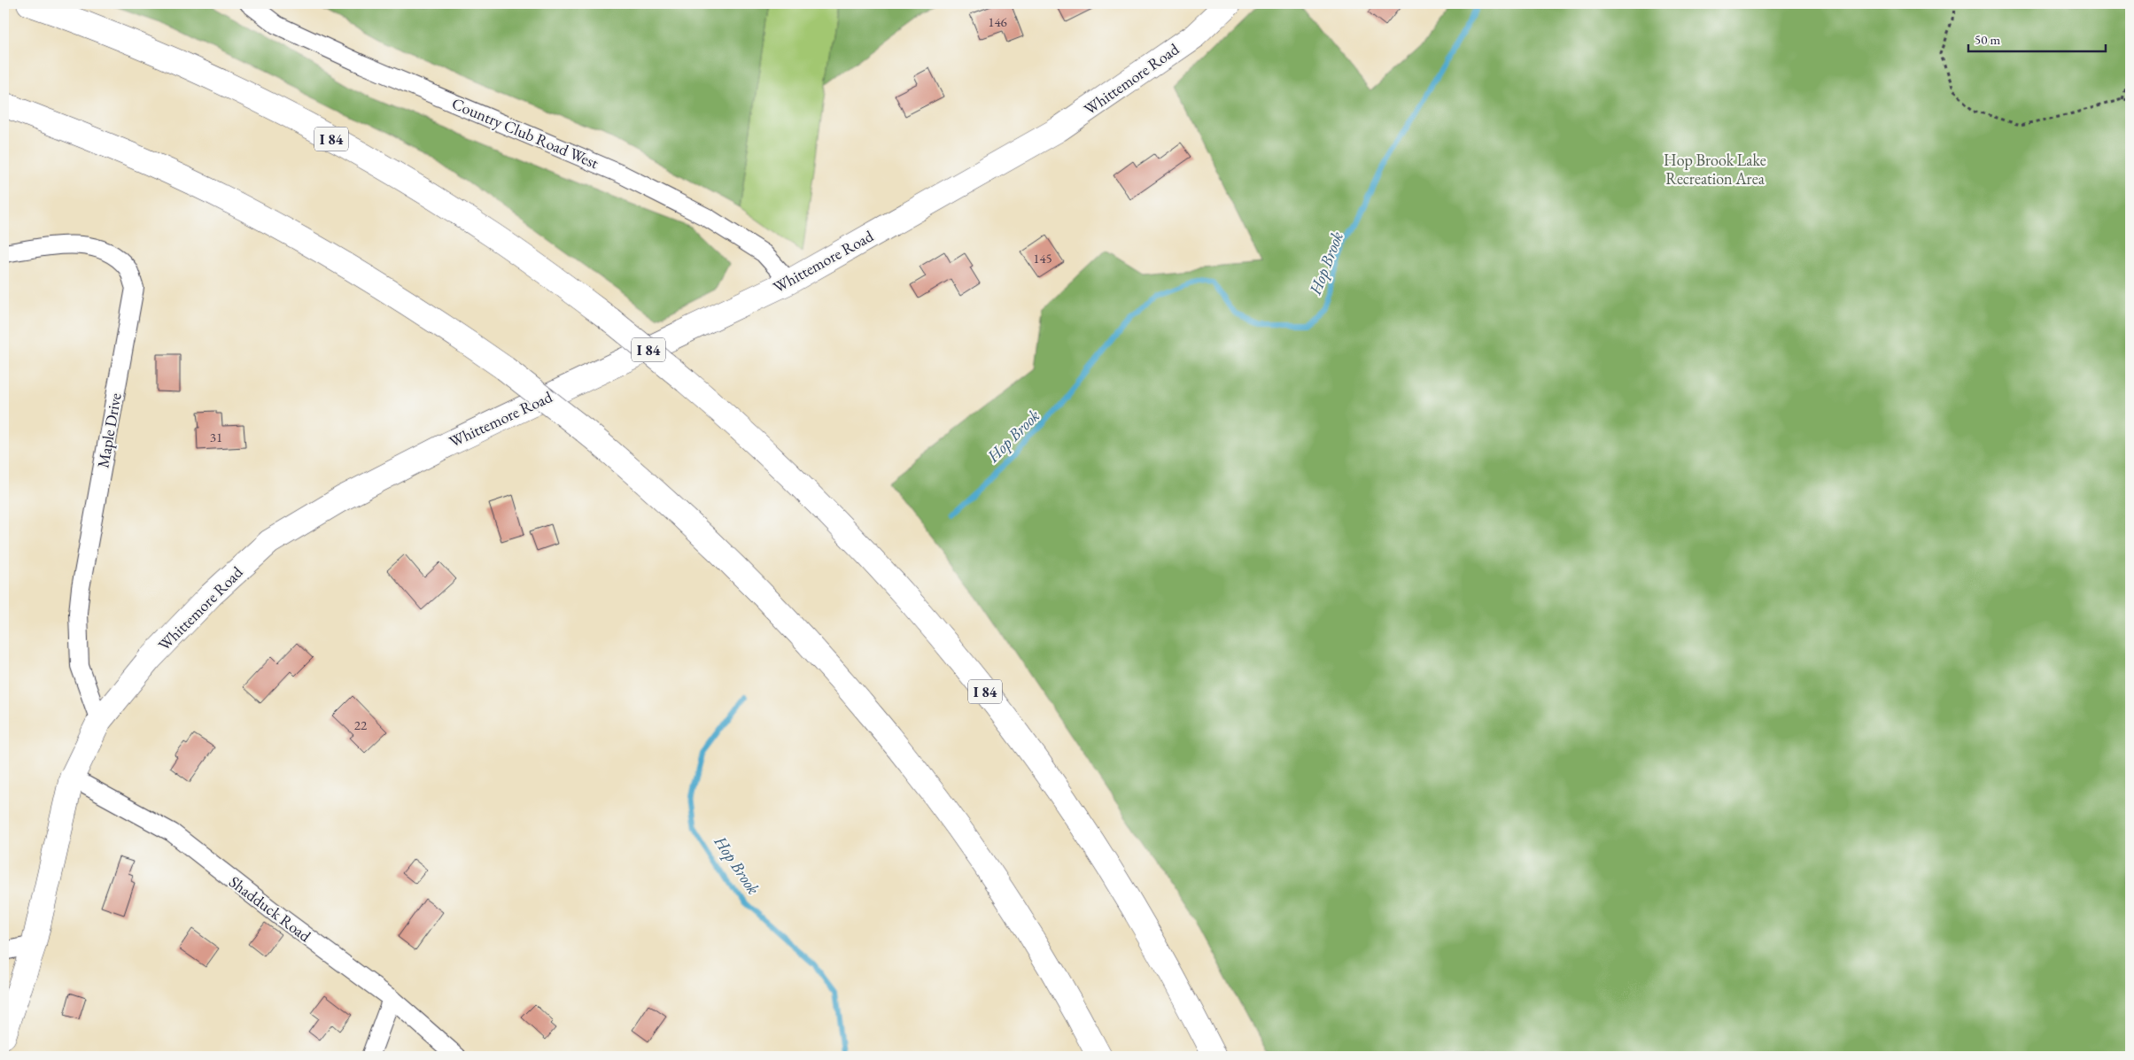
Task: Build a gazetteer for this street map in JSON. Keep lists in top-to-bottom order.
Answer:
{
  "streets": {
    "main road": ["Whittemore Road", "I 84"],
    "street": ["Country Club Road West", "Maple Drive", "Shadduck Road"]
  },
  "crossings": [
    ["Whittemore Road", "Country Club Road West"],
    ["Whittemore Road", "Maple Drive"],
    ["Whittemore Road", "Shadduck Road"]
  ],
  "water": ["Hop Brook"],
  "parks": ["Hop Brook Lake Recreation Area"],
  "house_numbers": [
    "146",
    "145",
    "31",
    "22"
  ],
  "scale_bar": "50 m"
}
